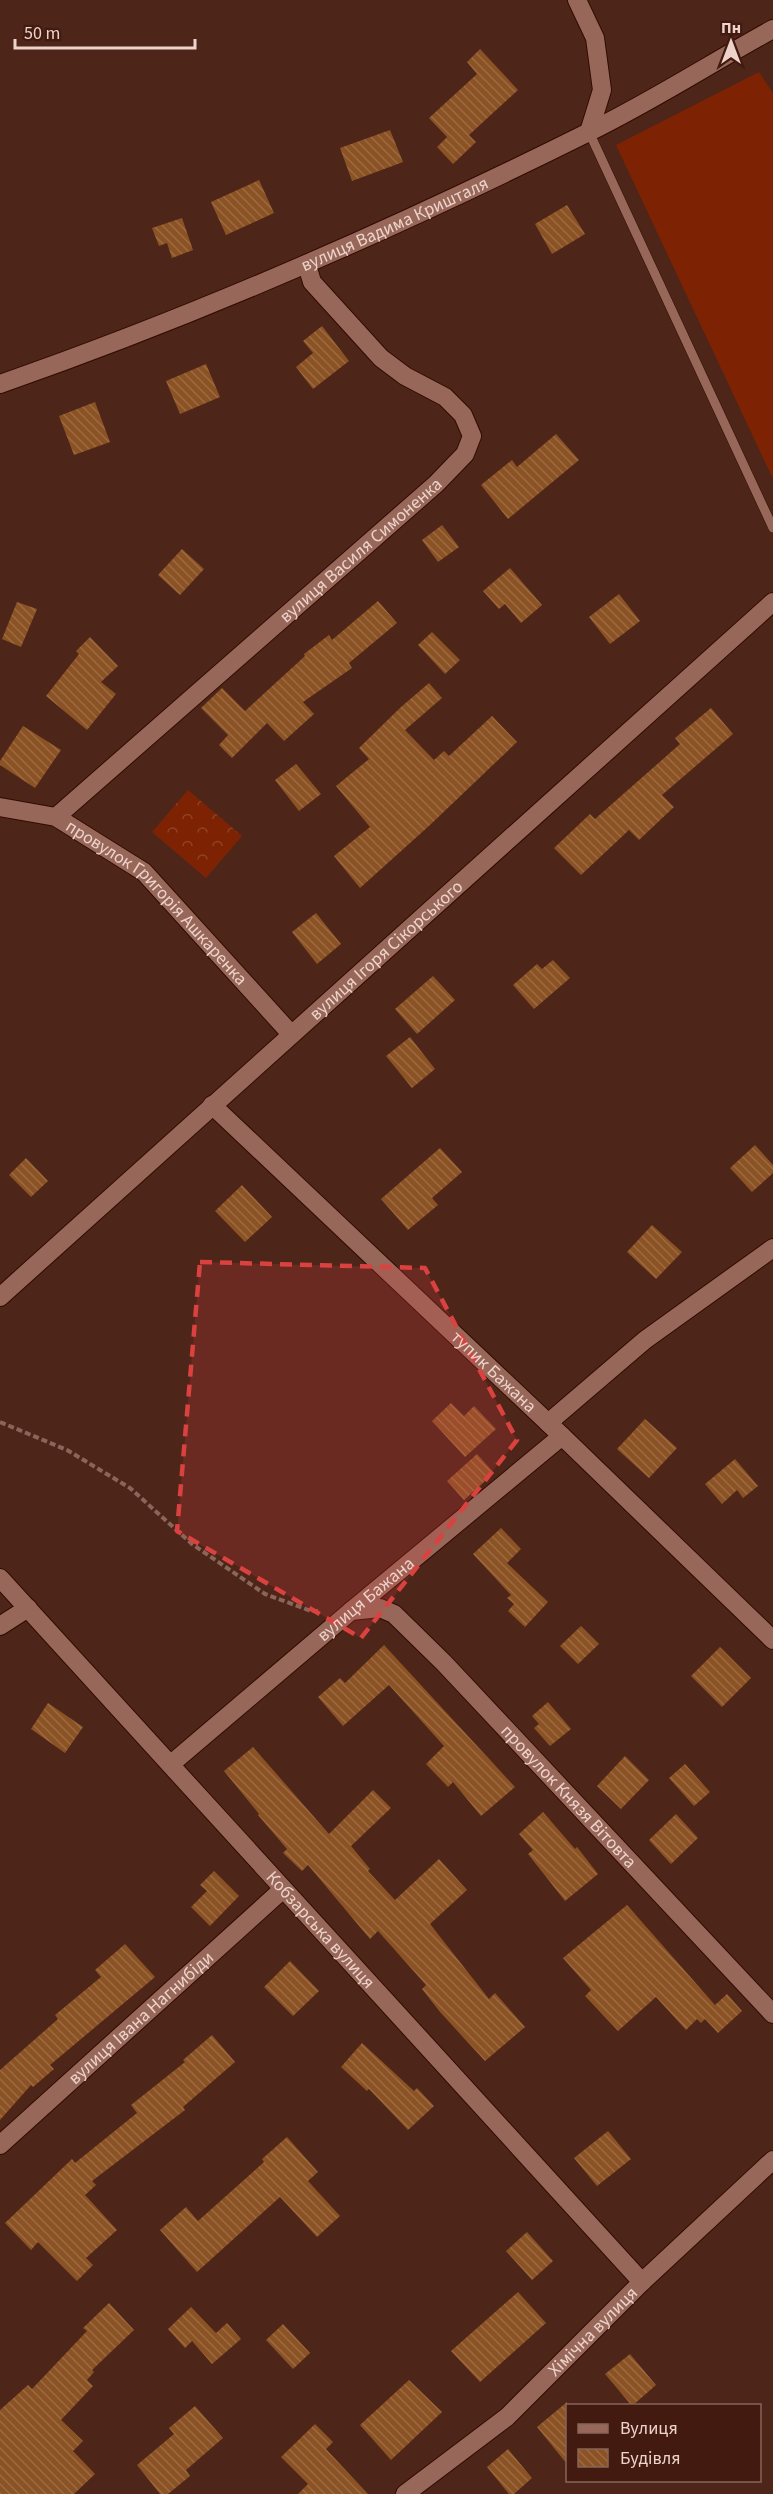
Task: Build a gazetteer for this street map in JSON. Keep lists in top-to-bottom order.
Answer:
{
  "streets": {
    "street": [
      "вулиця Вадима Кришталя",
      "вулиця Василя Симоненка",
      "провулок Григорія Ашкаренка",
      "вулиця Ігоря Сікорського",
      "тупик Бажана",
      "вулиця Бажана",
      "провулок Князя Вітовта",
      "Кобзарська вулиця",
      "вулиця Івана Нагнибіди",
      "Хімічна вулиця"
    ]
  },
  "crossings": [
    ["вулиця Вадима Кришталя", "вулиця Василя Симоненка"],
    ["вулиця Василя Симоненка", "провулок Григорія Ашкаренка"],
    ["провулок Григорія Ашкаренка", "вулиця Ігоря Сікорського"],
    ["вулиця Ігоря Сікорського", "тупик Бажана"],
    ["тупик Бажана", "вулиця Бажана"],
    ["вулиця Бажана", "провулок Князя Вітовта"],
    ["вулиця Бажана", "Кобзарська вулиця"],
    ["Кобзарська вулиця", "вулиця Івана Нагнибіди"],
    ["Кобзарська вулиця", "Хімічна вулиця"]
  ],
  "legend": ["Вулиця", "Будівля"],
  "scale_bar": "50 m",
  "north": "top"
}
